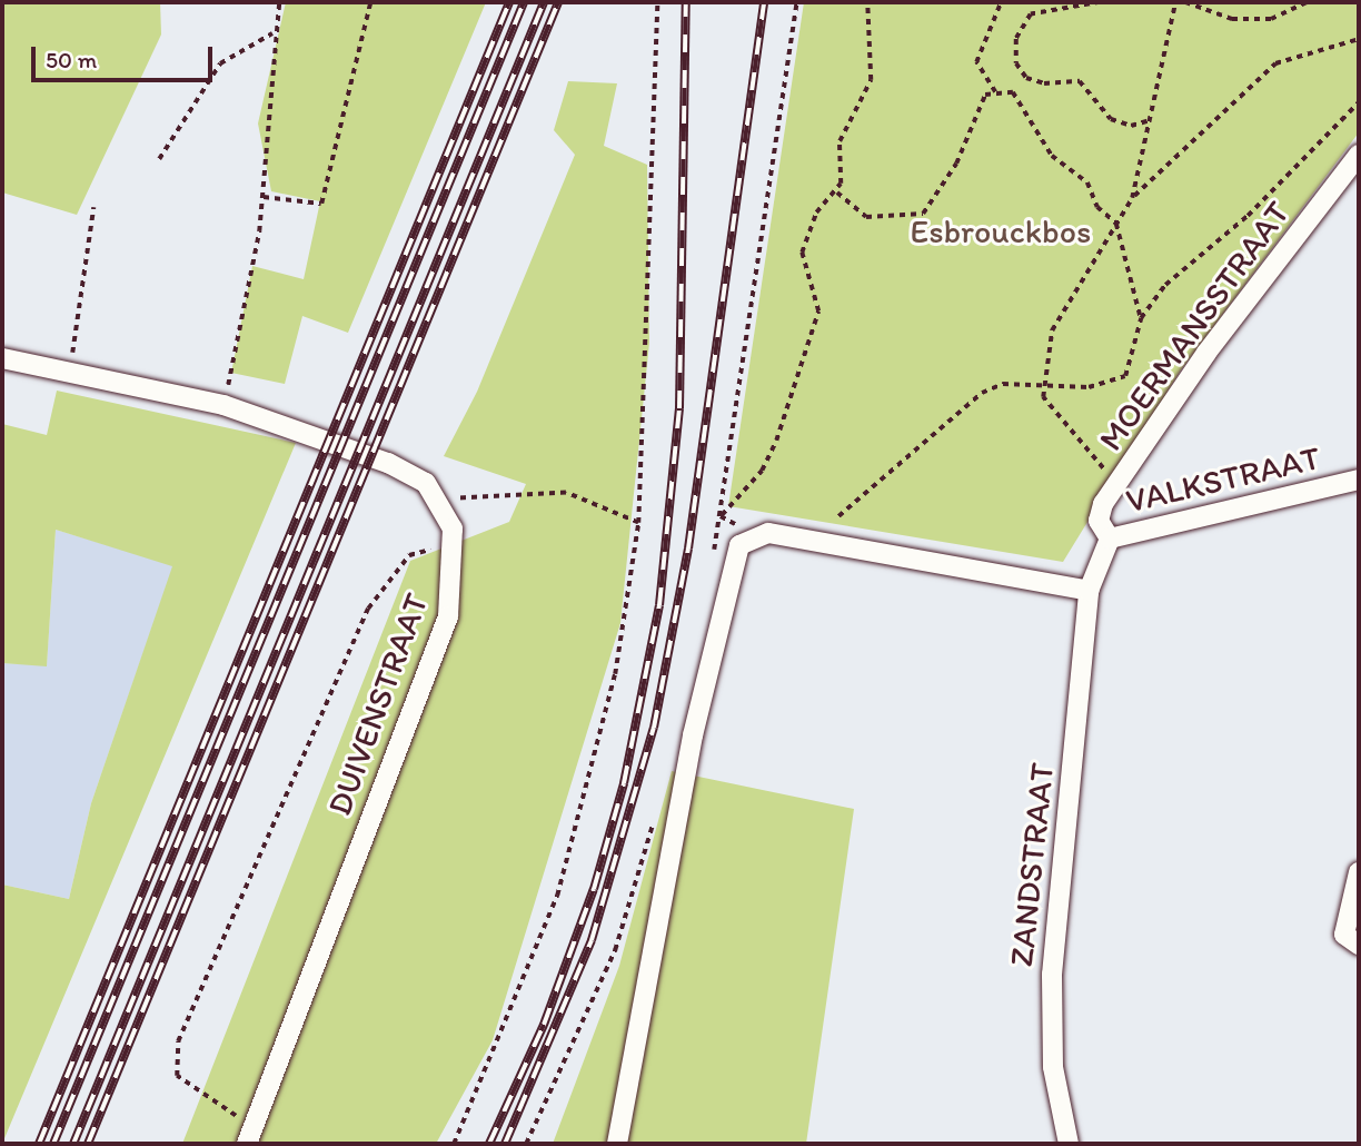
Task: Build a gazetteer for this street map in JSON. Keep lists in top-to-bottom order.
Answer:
{
  "streets": {
    "street": [
      "MOERMANSSTRAAT",
      "VALKSTRAAT",
      "DUIVENSTRAAT",
      "ZANDSTRAAT"
    ]
  },
  "crossings": [
    ["MOERMANSSTRAAT", "VALKSTRAAT"],
    ["VALKSTRAAT", "ZANDSTRAAT"]
  ],
  "parks": ["Esbrouckbos"],
  "scale_bar": "50 m"
}
